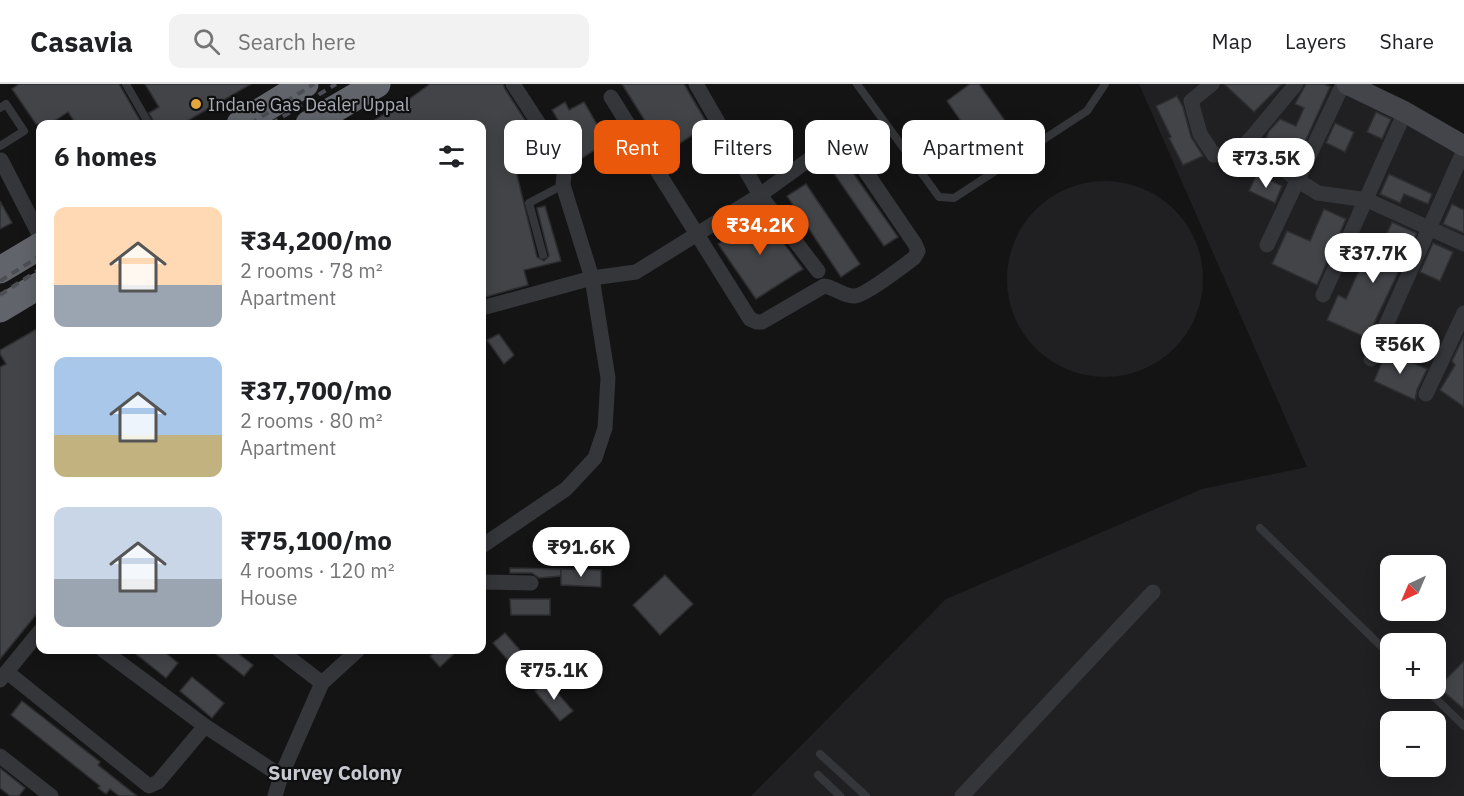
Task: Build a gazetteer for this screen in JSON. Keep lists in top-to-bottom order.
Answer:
{
  "districts": ["Survey Colony"],
  "places": ["Indane Gas Dealer Uppal"],
  "north": "bottom left",
  "page": {
    "header": "Casavia",
    "search": "Search here",
    "nav": ["Map", "Layers", "Share"],
    "chip": [
      "Buy",
      "Rent",
      "Filters",
      "New",
      "Apartment"
    ],
    "heading": "6 homes",
    "price": [
      "₹73.5K",
      "₹34.2K",
      "₹37.7K",
      "₹56K",
      "₹91.6K",
      "₹75.1K"
    ],
    "list": [
      {
        "name": "₹34,200/mo",
        "note": "2 rooms · 78 m² · Apartment"
      },
      {
        "name": "₹37,700/mo",
        "note": "2 rooms · 80 m² · Apartment"
      },
      {
        "name": "₹75,100/mo",
        "note": "4 rooms · 120 m² · House"
      }
    ],
    "map_buttons": ["+", "−"]
  }
}
